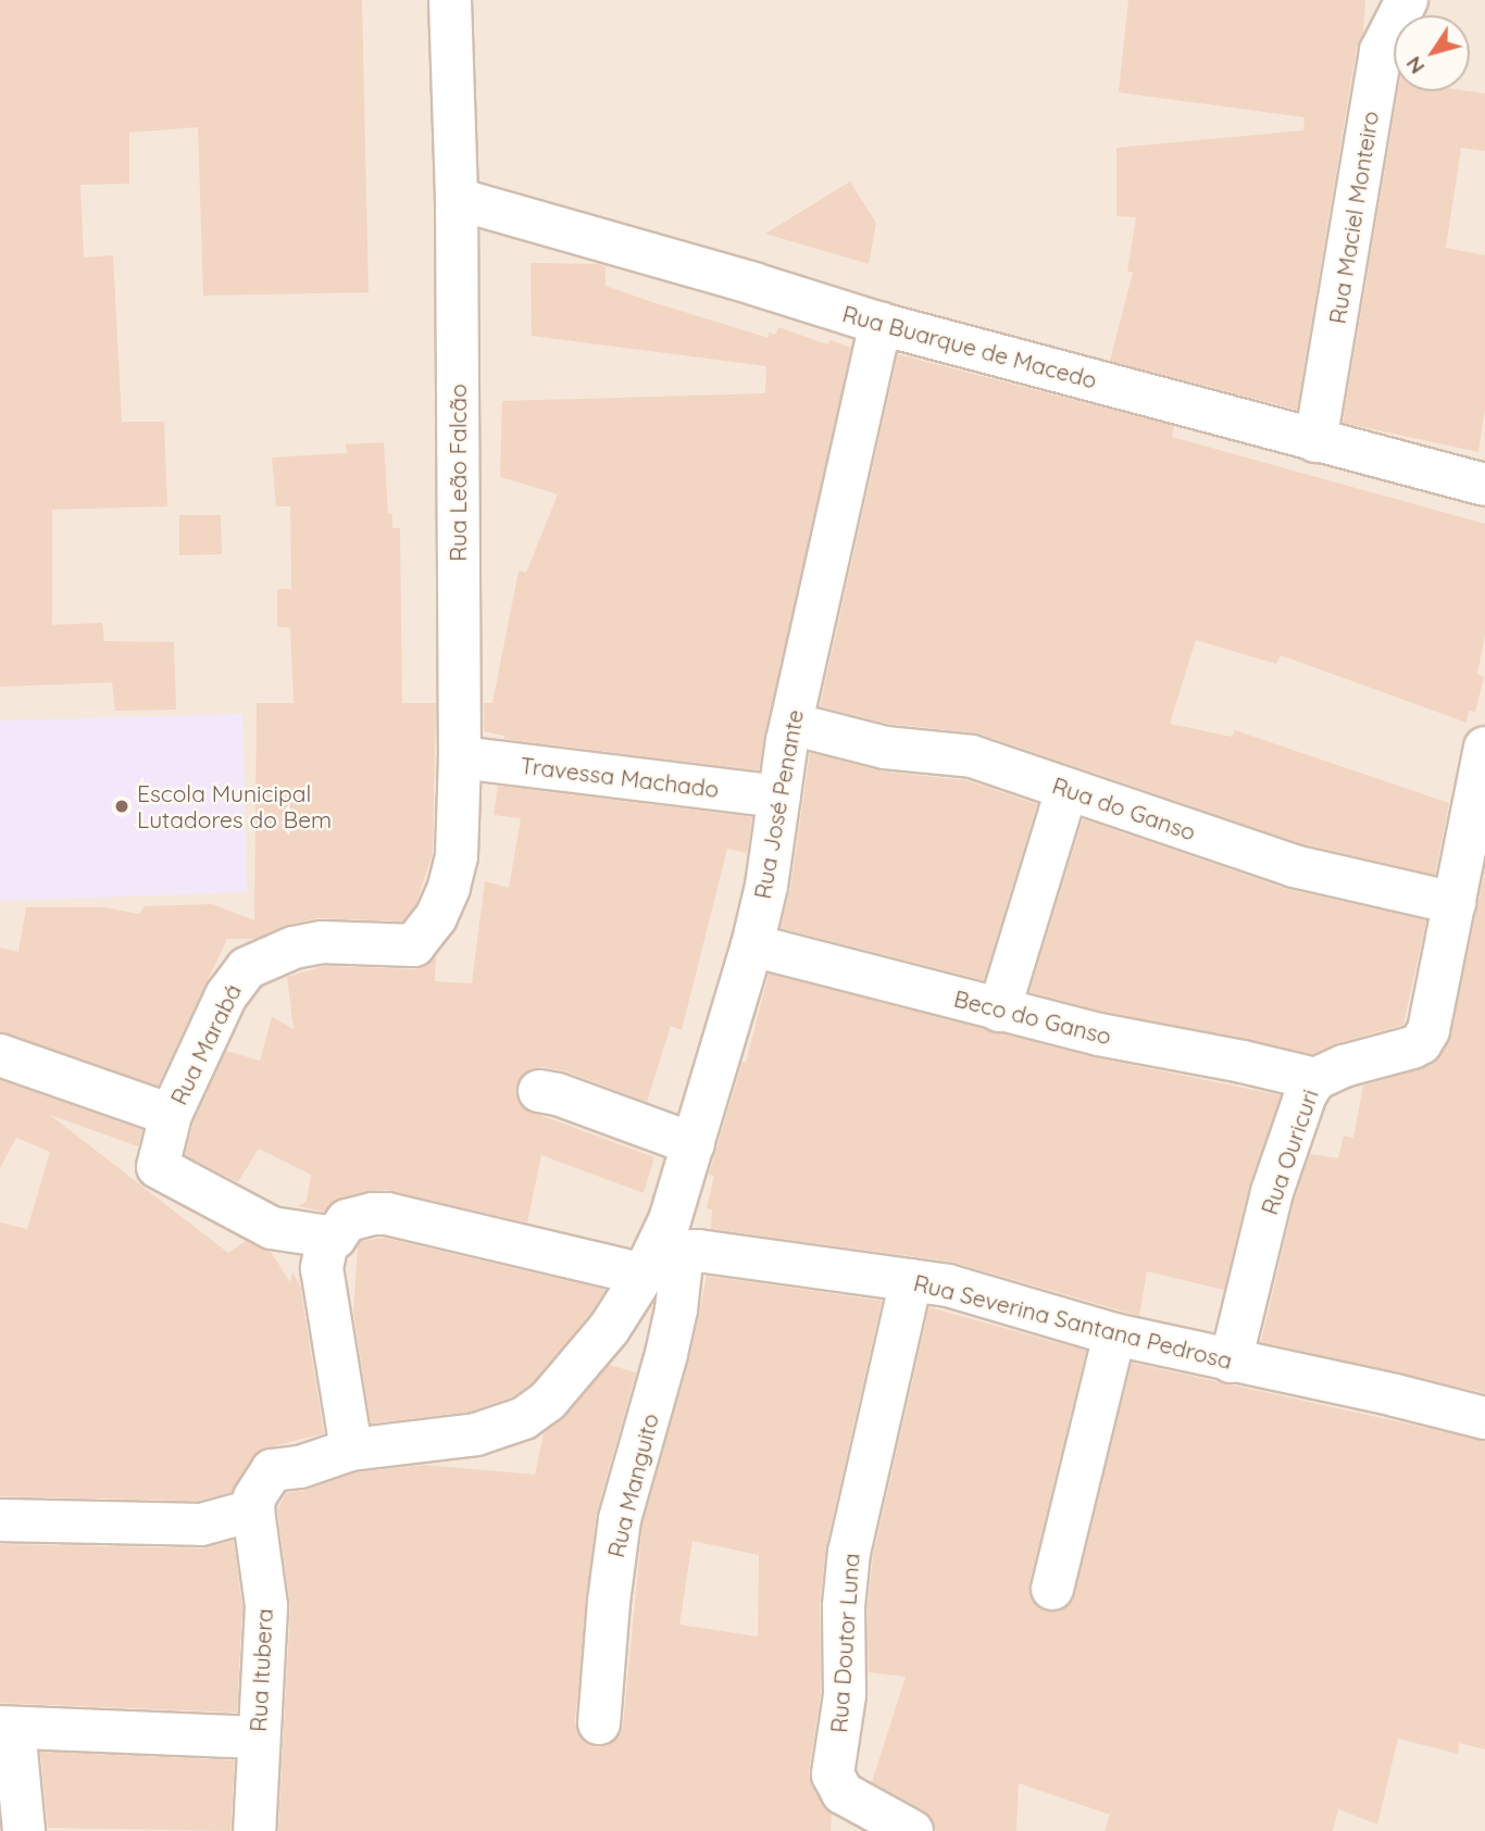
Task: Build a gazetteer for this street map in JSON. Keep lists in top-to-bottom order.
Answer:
{
  "streets": {
    "street": [
      "Rua Maciel Monteiro",
      "Rua Buarque de Macedo",
      "Rua Leão Falcão",
      "Travessa Machado",
      "Rua José Penante",
      "Rua do Ganso",
      "Beco do Ganso",
      "Rua Marabá",
      "Rua Ouricuri",
      "Rua Severina Santana Pedrosa",
      "Rua Manguito",
      "Rua Doutor Luna",
      "Rua Itubera"
    ]
  },
  "crossings": [
    ["Rua Maciel Monteiro", "Rua Buarque de Macedo"],
    ["Rua Buarque de Macedo", "Rua Leão Falcão"],
    ["Rua Buarque de Macedo", "Rua José Penante"],
    ["Rua Leão Falcão", "Travessa Machado"],
    ["Rua Leão Falcão", "Rua Marabá"],
    ["Travessa Machado", "Rua José Penante"],
    ["Rua José Penante", "Rua do Ganso"],
    ["Rua José Penante", "Beco do Ganso"],
    ["Rua José Penante", "Rua Severina Santana Pedrosa"],
    ["Rua José Penante", "Rua Manguito"],
    ["Rua do Ganso", "Rua Ouricuri"],
    ["Beco do Ganso", "Rua Ouricuri"],
    ["Rua Ouricuri", "Rua Severina Santana Pedrosa"],
    ["Rua Severina Santana Pedrosa", "Rua Manguito"],
    ["Rua Severina Santana Pedrosa", "Rua Doutor Luna"]
  ],
  "places": ["Escola Municipal Lutadores do Bem"],
  "north": "bottom left"
}
